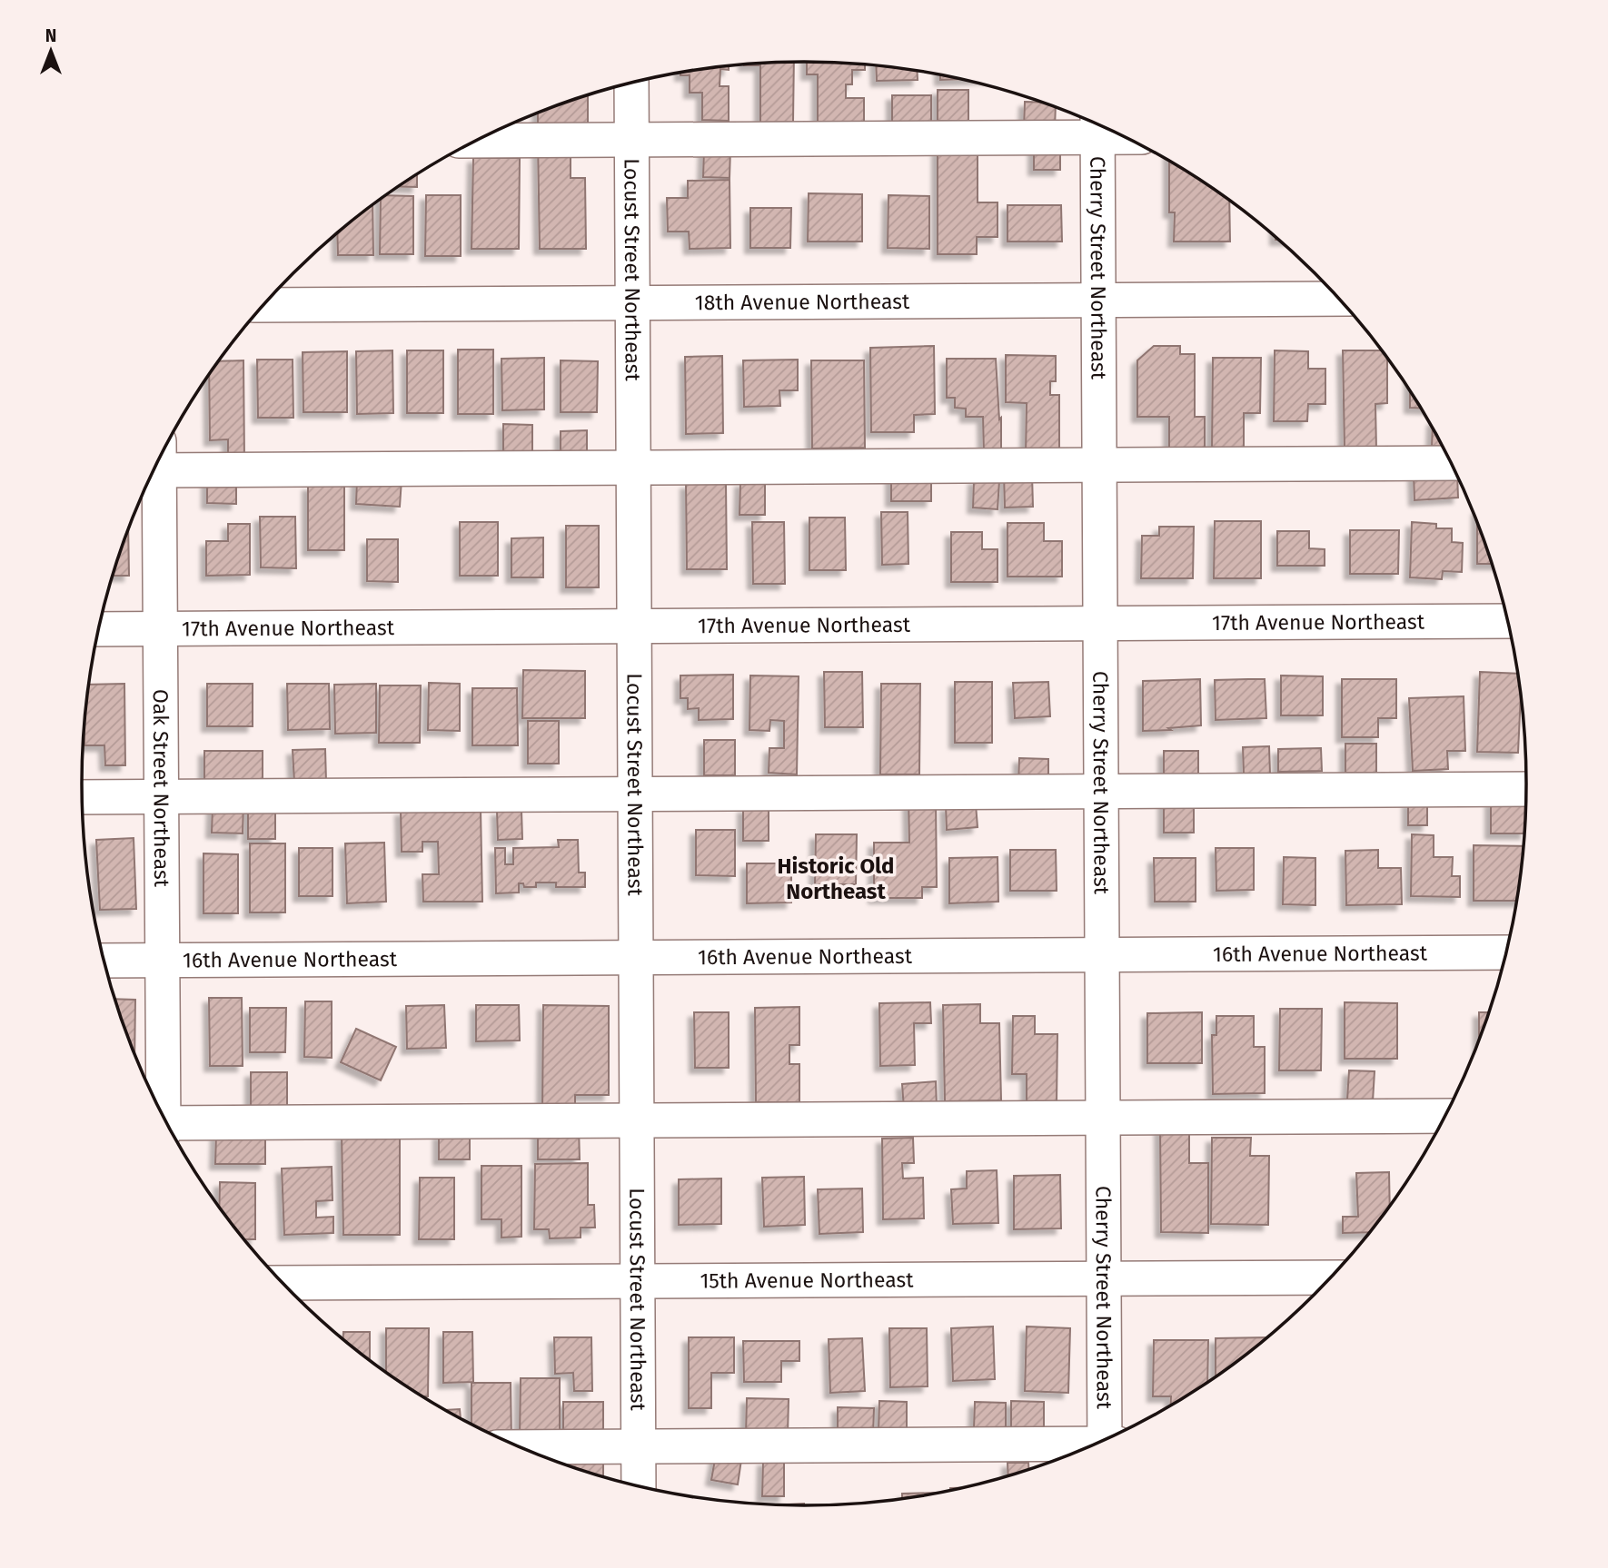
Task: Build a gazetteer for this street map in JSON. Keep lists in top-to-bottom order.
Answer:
{
  "streets": {
    "street": [
      "Cherry Street Northeast",
      "Locust Street Northeast",
      "18th Avenue Northeast",
      "17th Avenue Northeast",
      "Oak Street Northeast",
      "16th Avenue Northeast",
      "15th Avenue Northeast"
    ]
  },
  "crossings": [
    ["Cherry Street Northeast", "18th Avenue Northeast"],
    ["Cherry Street Northeast", "17th Avenue Northeast"],
    ["Cherry Street Northeast", "16th Avenue Northeast"],
    ["Cherry Street Northeast", "15th Avenue Northeast"],
    ["Locust Street Northeast", "18th Avenue Northeast"],
    ["Locust Street Northeast", "17th Avenue Northeast"],
    ["Locust Street Northeast", "16th Avenue Northeast"],
    ["Locust Street Northeast", "15th Avenue Northeast"],
    ["17th Avenue Northeast", "Oak Street Northeast"],
    ["Oak Street Northeast", "16th Avenue Northeast"]
  ],
  "districts": ["Historic Old Northeast"],
  "north": "top"
}
